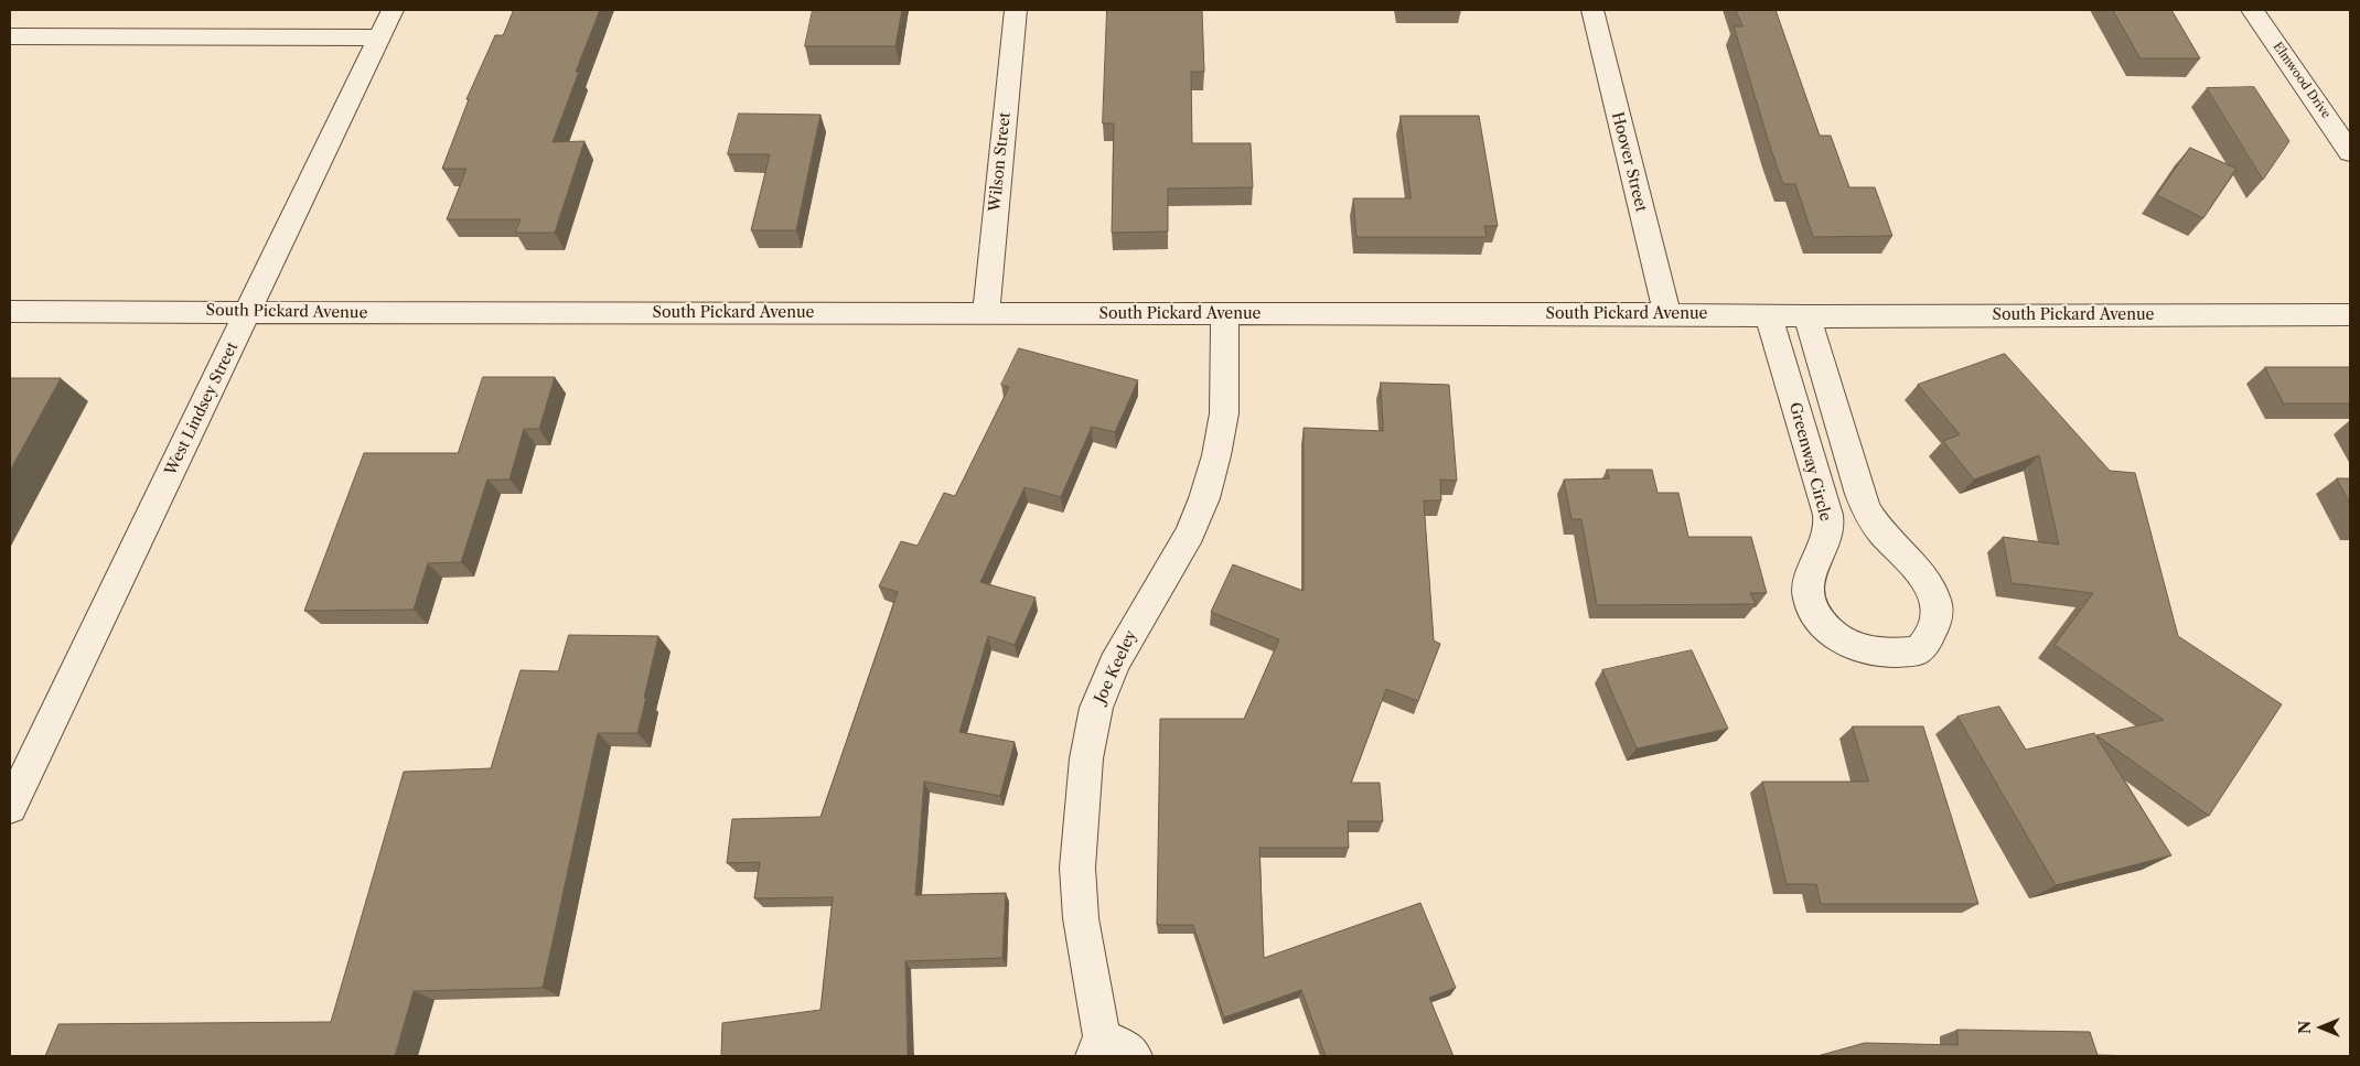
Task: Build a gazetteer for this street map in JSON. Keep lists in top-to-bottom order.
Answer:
{
  "streets": {
    "street": [
      "Elmwood Drive",
      "Wilson Street",
      "Hoover Street",
      "South Pickard Avenue",
      "West Lindsey Street",
      "Greenway Circle",
      "Joe Keeley"
    ]
  },
  "crossings": [
    ["Wilson Street", "South Pickard Avenue"],
    ["Hoover Street", "South Pickard Avenue"],
    ["South Pickard Avenue", "West Lindsey Street"],
    ["South Pickard Avenue", "Greenway Circle"],
    ["South Pickard Avenue", "Joe Keeley"]
  ],
  "north": "left"
}
